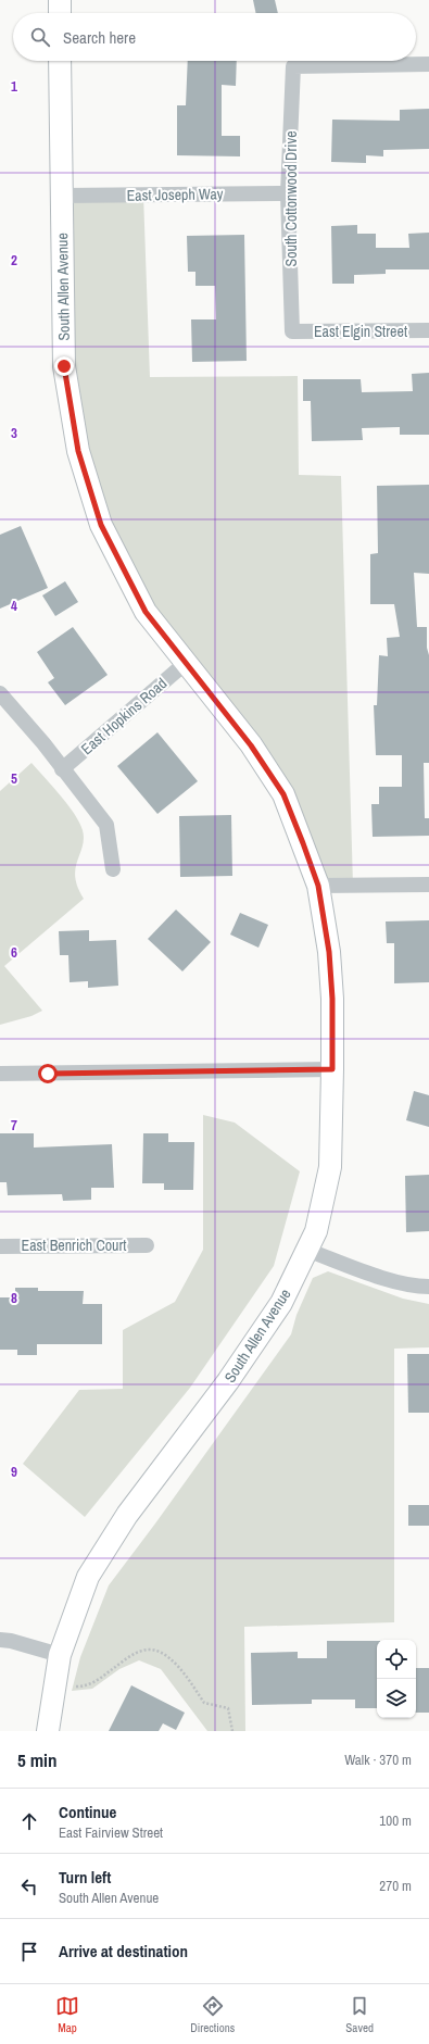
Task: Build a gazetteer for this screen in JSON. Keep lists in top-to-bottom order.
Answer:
{
  "streets": {
    "street": [
      "East Joseph Way",
      "South Cottonwood Drive",
      "South Allen Avenue",
      "East Elgin Street",
      "East Hopkins Road",
      "East Benrich Court"
    ]
  },
  "crossings": [
    ["East Joseph Way", "South Cottonwood Drive"],
    ["East Joseph Way", "South Allen Avenue"],
    ["South Cottonwood Drive", "East Elgin Street"],
    ["South Allen Avenue", "East Hopkins Road"]
  ],
  "page": {
    "search": "Search here",
    "heading": ["5 min", "Walk · 370 m"],
    "list": [
      ["Continue", "East Fairview Street", "100 m"],
      ["Turn left", "South Allen Avenue", "270 m"],
      "Arrive at destination"
    ],
    "nav": ["Map", "Directions", "Saved"]
  },
  "grid": {
    "rows": [
      "1",
      "2",
      "3",
      "4",
      "5",
      "6",
      "7",
      "8",
      "9"
    ]
  }
}
